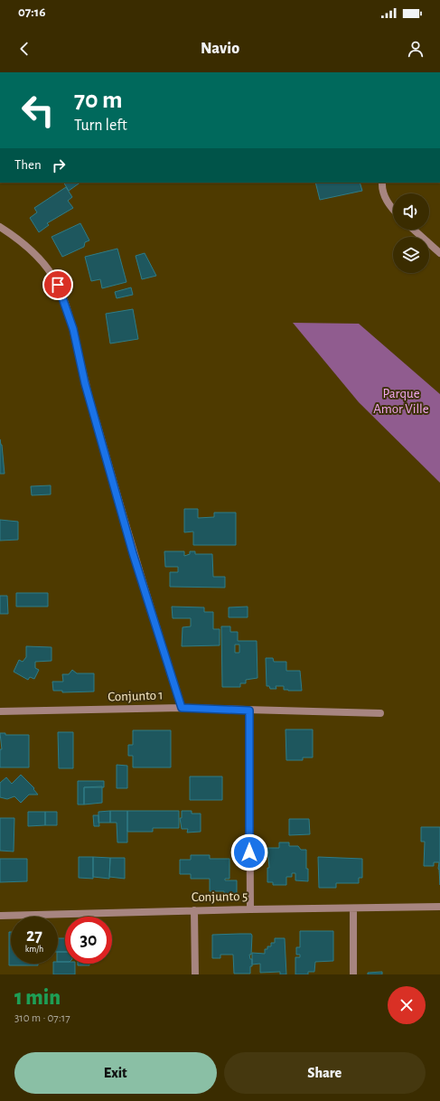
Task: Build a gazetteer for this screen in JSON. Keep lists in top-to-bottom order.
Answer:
{
  "streets": {
    "street": ["Conjunto 1", "Conjunto 5"]
  },
  "parks": ["Parque Amor Ville"],
  "page": {
    "status": "07:16",
    "header": "Navio",
    "turn": ["70 m", "Turn left"],
    "then": "Then",
    "speed": "27 km/h",
    "limit": "30",
    "heading": ["1 min", "310 m · 07:17"],
    "buttons": ["Exit", "Share"]
  }
}
